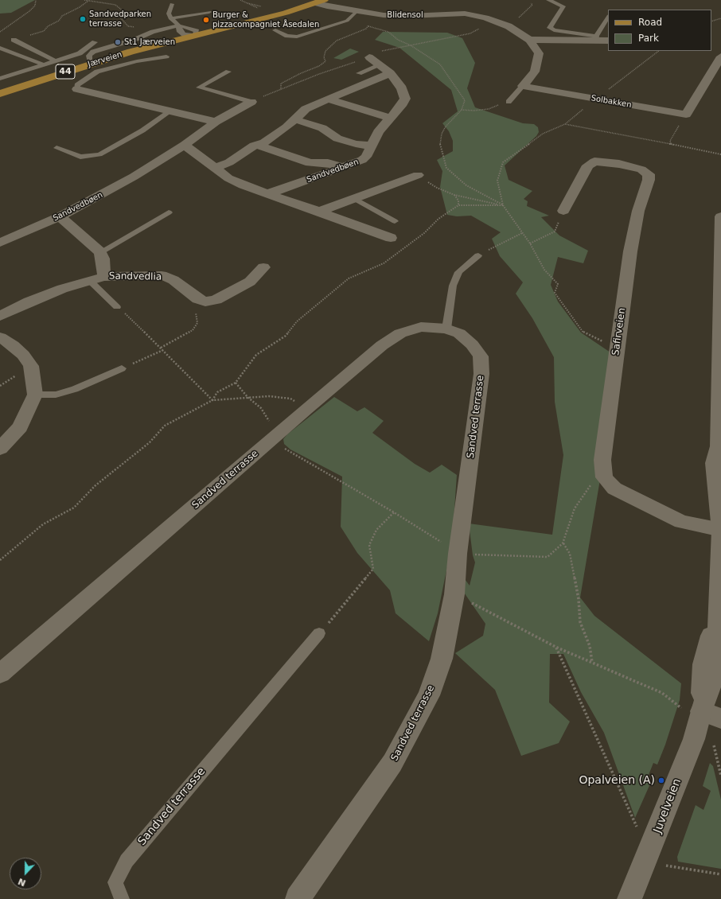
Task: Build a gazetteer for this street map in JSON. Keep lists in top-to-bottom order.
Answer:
{
  "streets": {
    "main road": ["Jærveien", "44"],
    "street": [
      "Blidensol",
      "Solbakken",
      "Sandvedbøen",
      "Sandvedlia",
      "Safirveien",
      "Sandved terrasse",
      "Juvelveien"
    ]
  },
  "crossings": [
    ["Blidensol", "Jærveien"],
    ["Safirveien", "Juvelveien"]
  ],
  "places": [
    "Sandvedparken terrasse",
    "Burger & pizzacompagniet Åsedalen",
    "St1 Jærveien",
    "Opalveien (A)"
  ],
  "legend": ["Road", "Park"],
  "north": "bottom"
}
